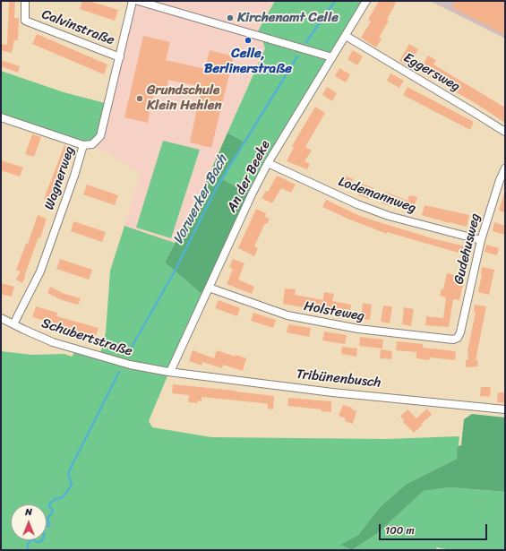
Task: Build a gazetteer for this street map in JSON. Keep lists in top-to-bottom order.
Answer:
{
  "streets": {
    "street": [
      "Calvinstraße",
      "Eggersweg",
      "An der Beeke",
      "Wagnerweg",
      "Lodemannweg",
      "Gudehusweg",
      "Holsteweg",
      "Schubertstraße",
      "Tribünenbusch"
    ]
  },
  "crossings": [
    ["Calvinstraße", "Wagnerweg"],
    ["Eggersweg", "An der Beeke"],
    ["An der Beeke", "Lodemannweg"],
    ["An der Beeke", "Holsteweg"],
    ["An der Beeke", "Schubertstraße"],
    ["An der Beeke", "Tribünenbusch"],
    ["Wagnerweg", "Schubertstraße"],
    ["Lodemannweg", "Gudehusweg"],
    ["Gudehusweg", "Holsteweg"],
    ["Schubertstraße", "Tribünenbusch"]
  ],
  "water": ["Vorwerker Bach"],
  "places": ["Kirchenamt Celle", "Celle, Berlinerstraße", "Grundschule Klein Hehlen"],
  "scale_bar": "100 m",
  "north": "top"
}
